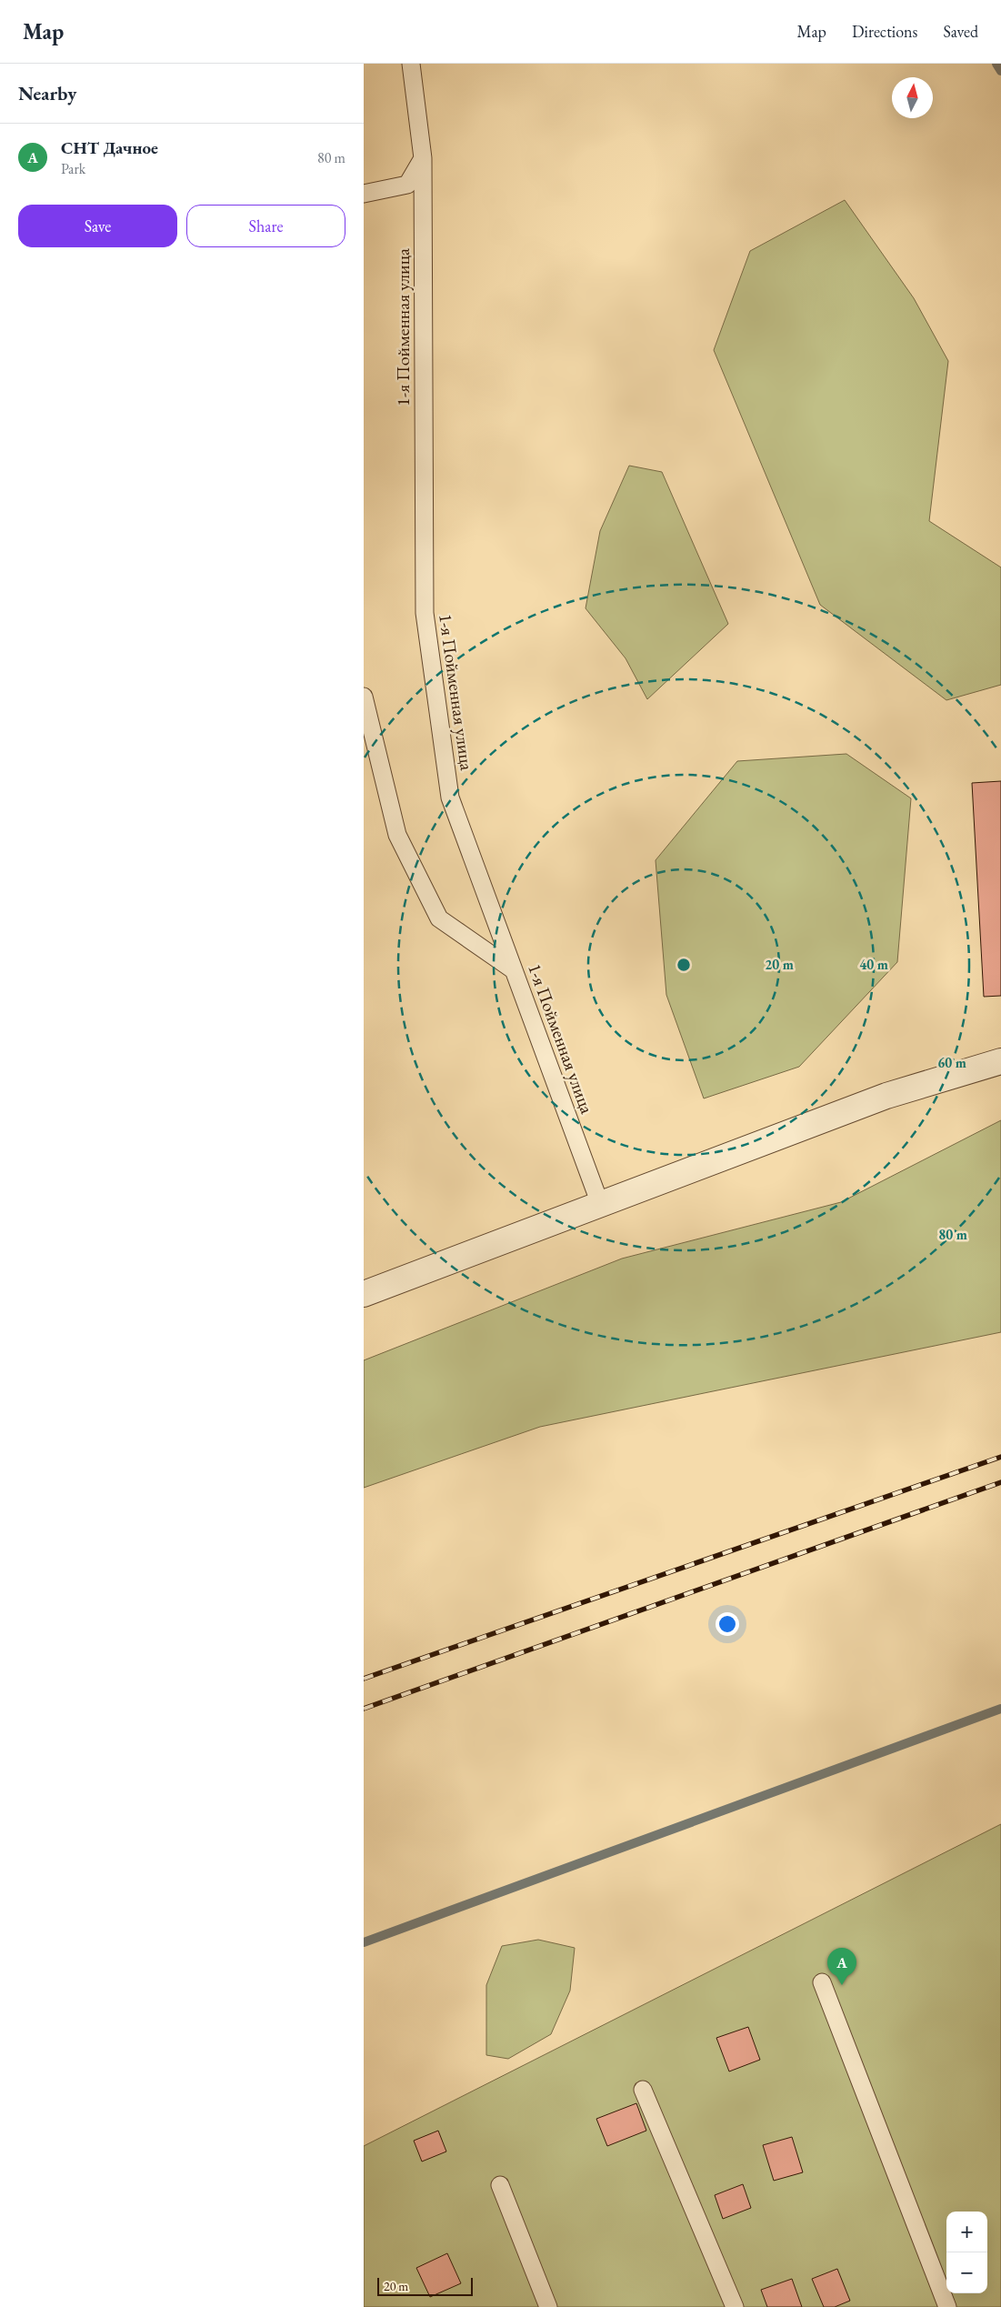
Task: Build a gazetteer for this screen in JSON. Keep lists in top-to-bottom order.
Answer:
{
  "streets": {
    "lane": ["1-я Пойменная улица"]
  },
  "scale_bar": "20 m",
  "north": "top",
  "page": {
    "header": "Map",
    "nav": ["Map", "Directions", "Saved"],
    "heading": "Nearby",
    "list": [
      {
        "mark": "A",
        "name": "СНТ Дачное",
        "note": "Park",
        "value": "80 m"
      }
    ],
    "buttons": ["Save", "Share"],
    "pins": "A",
    "map_buttons": ["+", "−"],
    "scale": "20 m"
  },
  "rings": [
    "20 m",
    "40 m",
    "60 m",
    "80 m"
  ]
}
